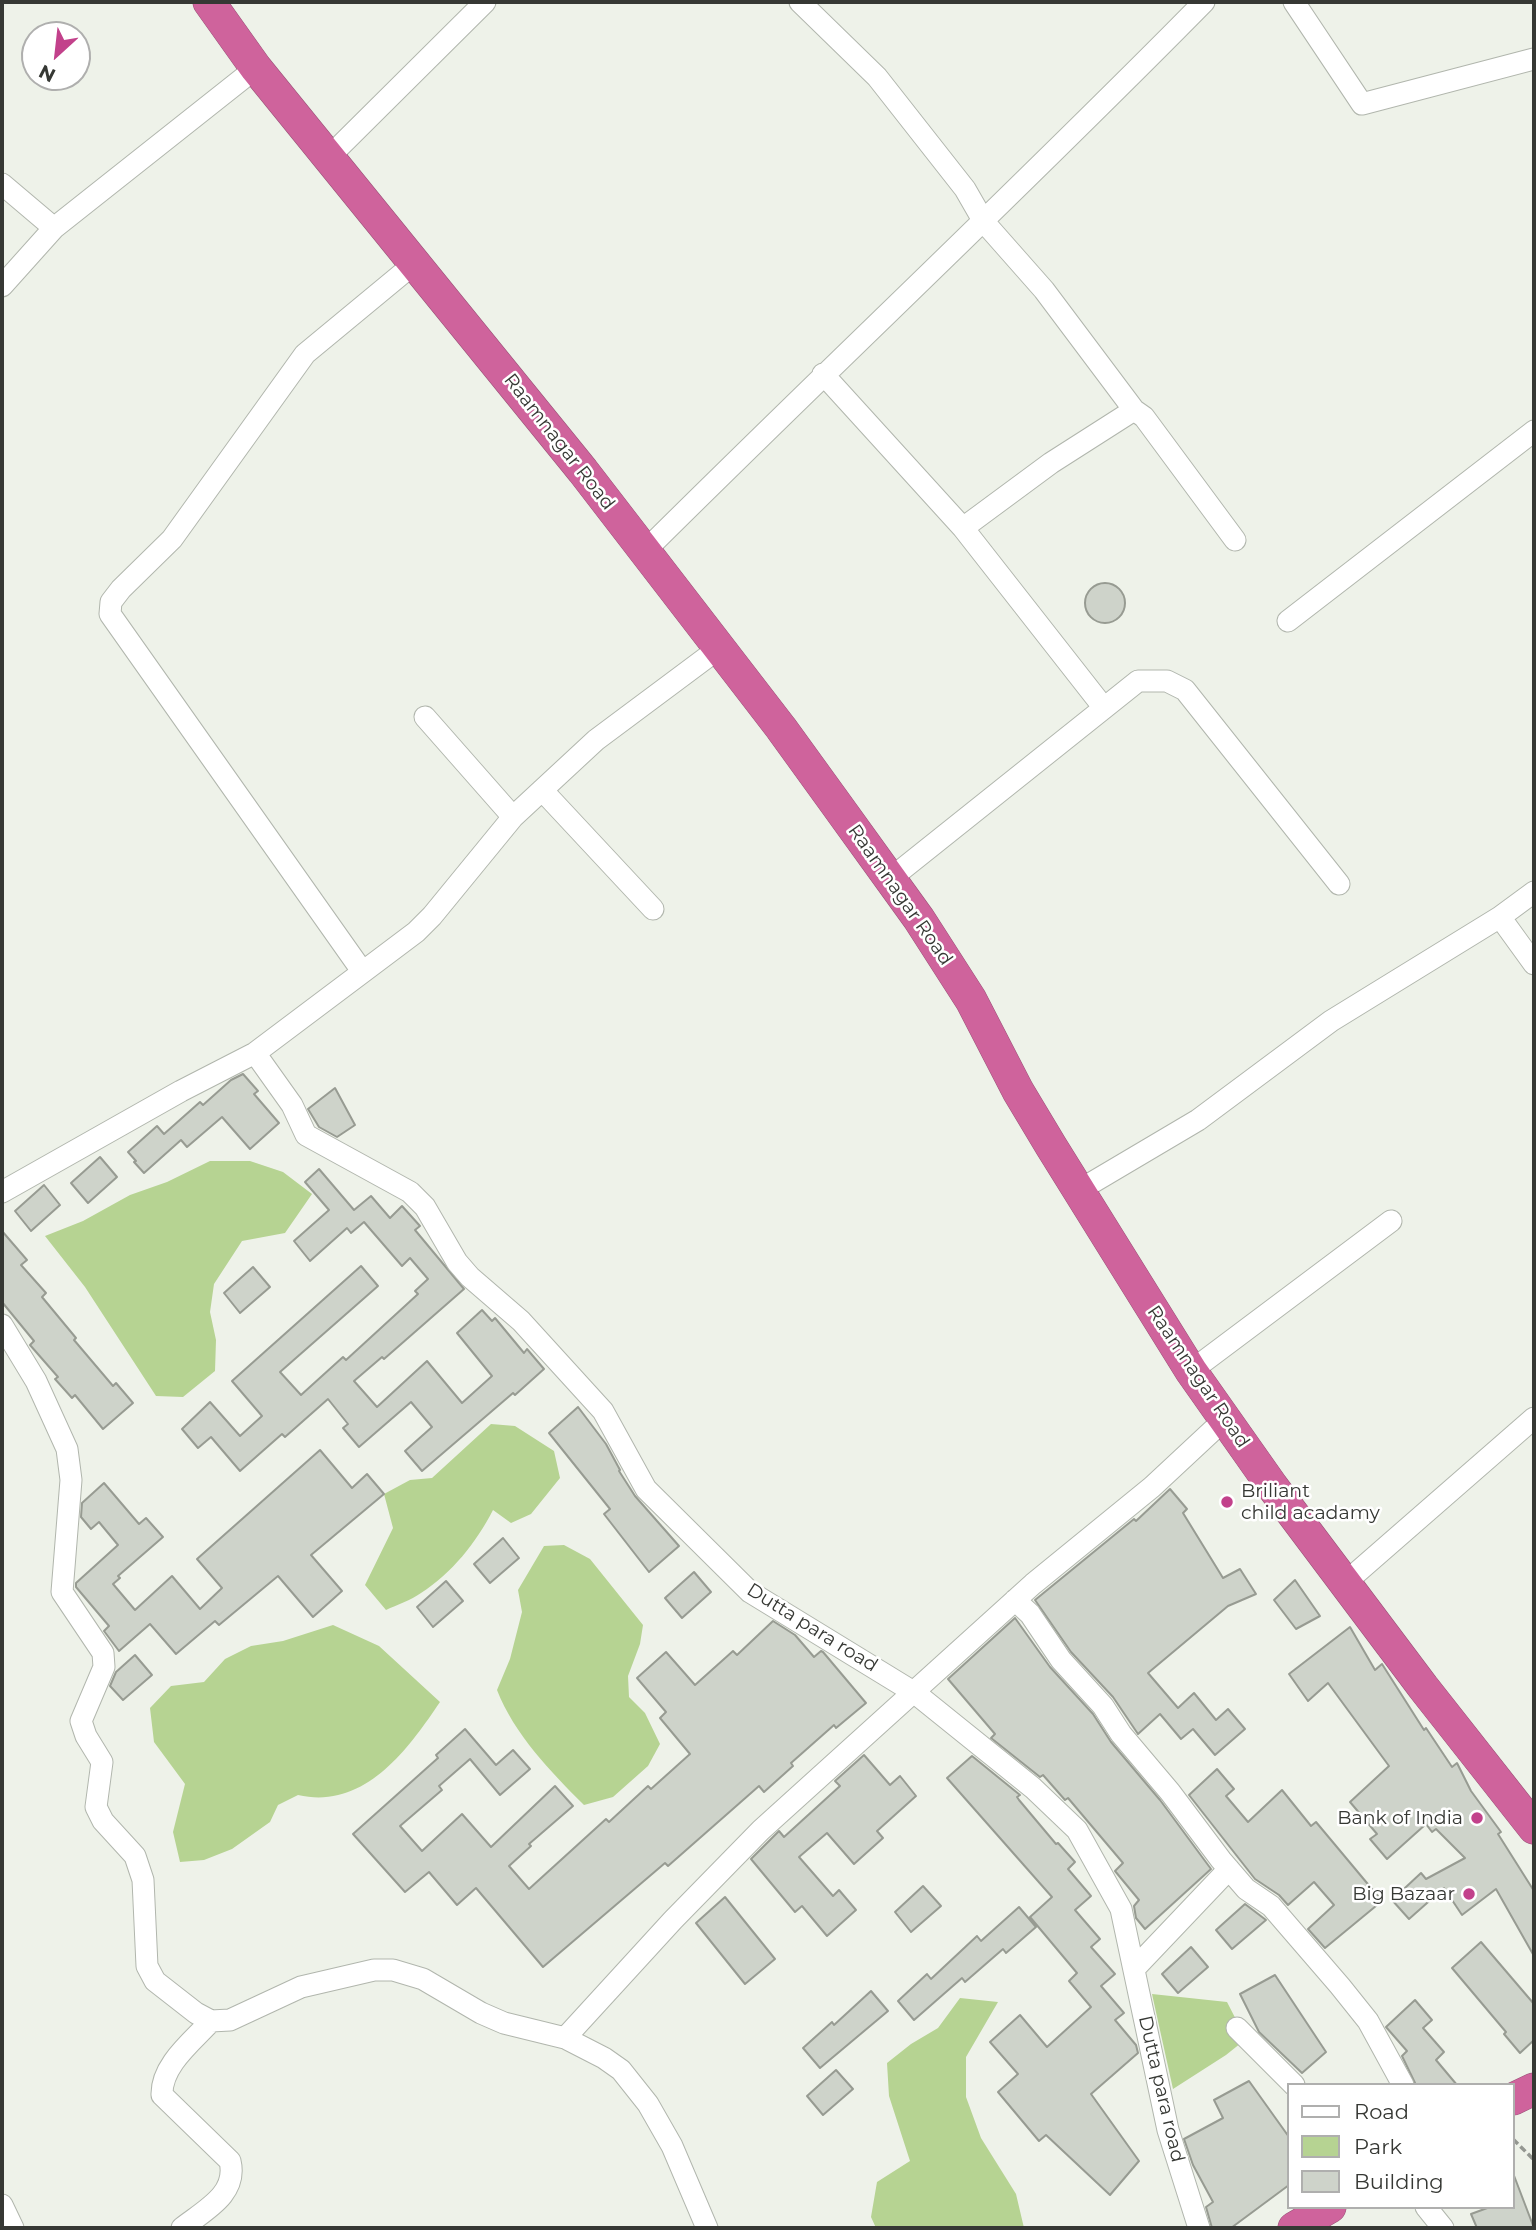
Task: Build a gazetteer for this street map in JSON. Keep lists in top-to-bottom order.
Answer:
{
  "streets": {
    "highway": ["Raamnagar Road"],
    "street": ["Dutta para road"]
  },
  "places": ["Briliant child acadamy", "Bank of India", "Big Bazaar"],
  "legend": ["Road", "Park", "Building"],
  "north": "bottom left"
}
